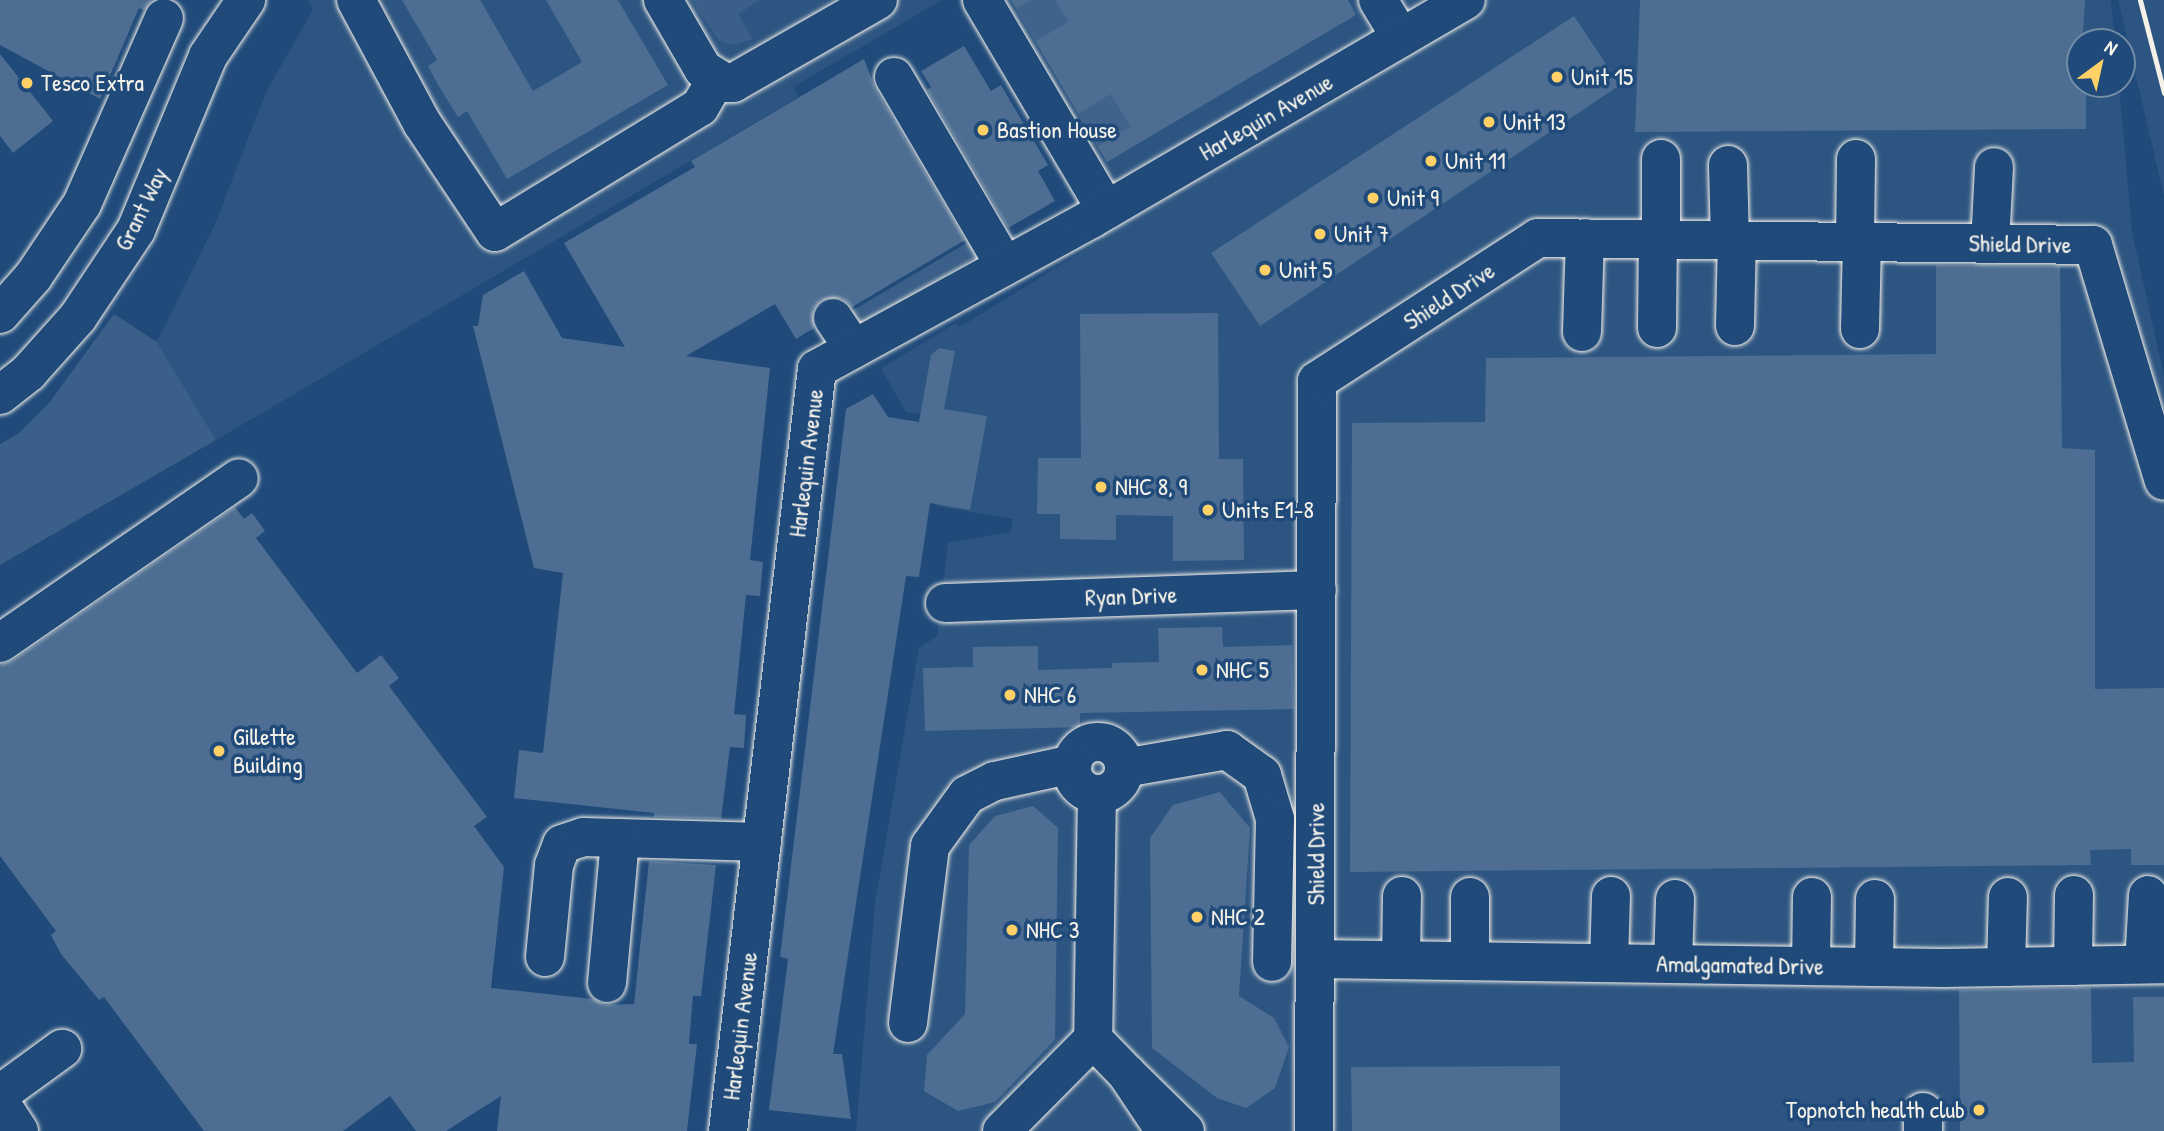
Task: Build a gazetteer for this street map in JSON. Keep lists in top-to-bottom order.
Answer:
{
  "streets": {
    "street": [
      "Harlequin Avenue",
      "Grant Way",
      "Shield Drive",
      "Ryan Drive",
      "Amalgamated Drive"
    ]
  },
  "crossings": [
    ["Shield Drive", "Ryan Drive"],
    ["Shield Drive", "Amalgamated Drive"]
  ],
  "places": [
    "Unit 15",
    "Tesco Extra",
    "Unit 13",
    "Bastion House",
    "Unit 11",
    "Unit 9",
    "Unit 7",
    "Unit 5",
    "NHC 8, 9",
    "Units E1-8",
    "NHC 5",
    "NHC 6",
    "Gillette Building",
    "NHC 2",
    "NHC 3",
    "Topnotch health club"
  ],
  "north": "top right"
}
